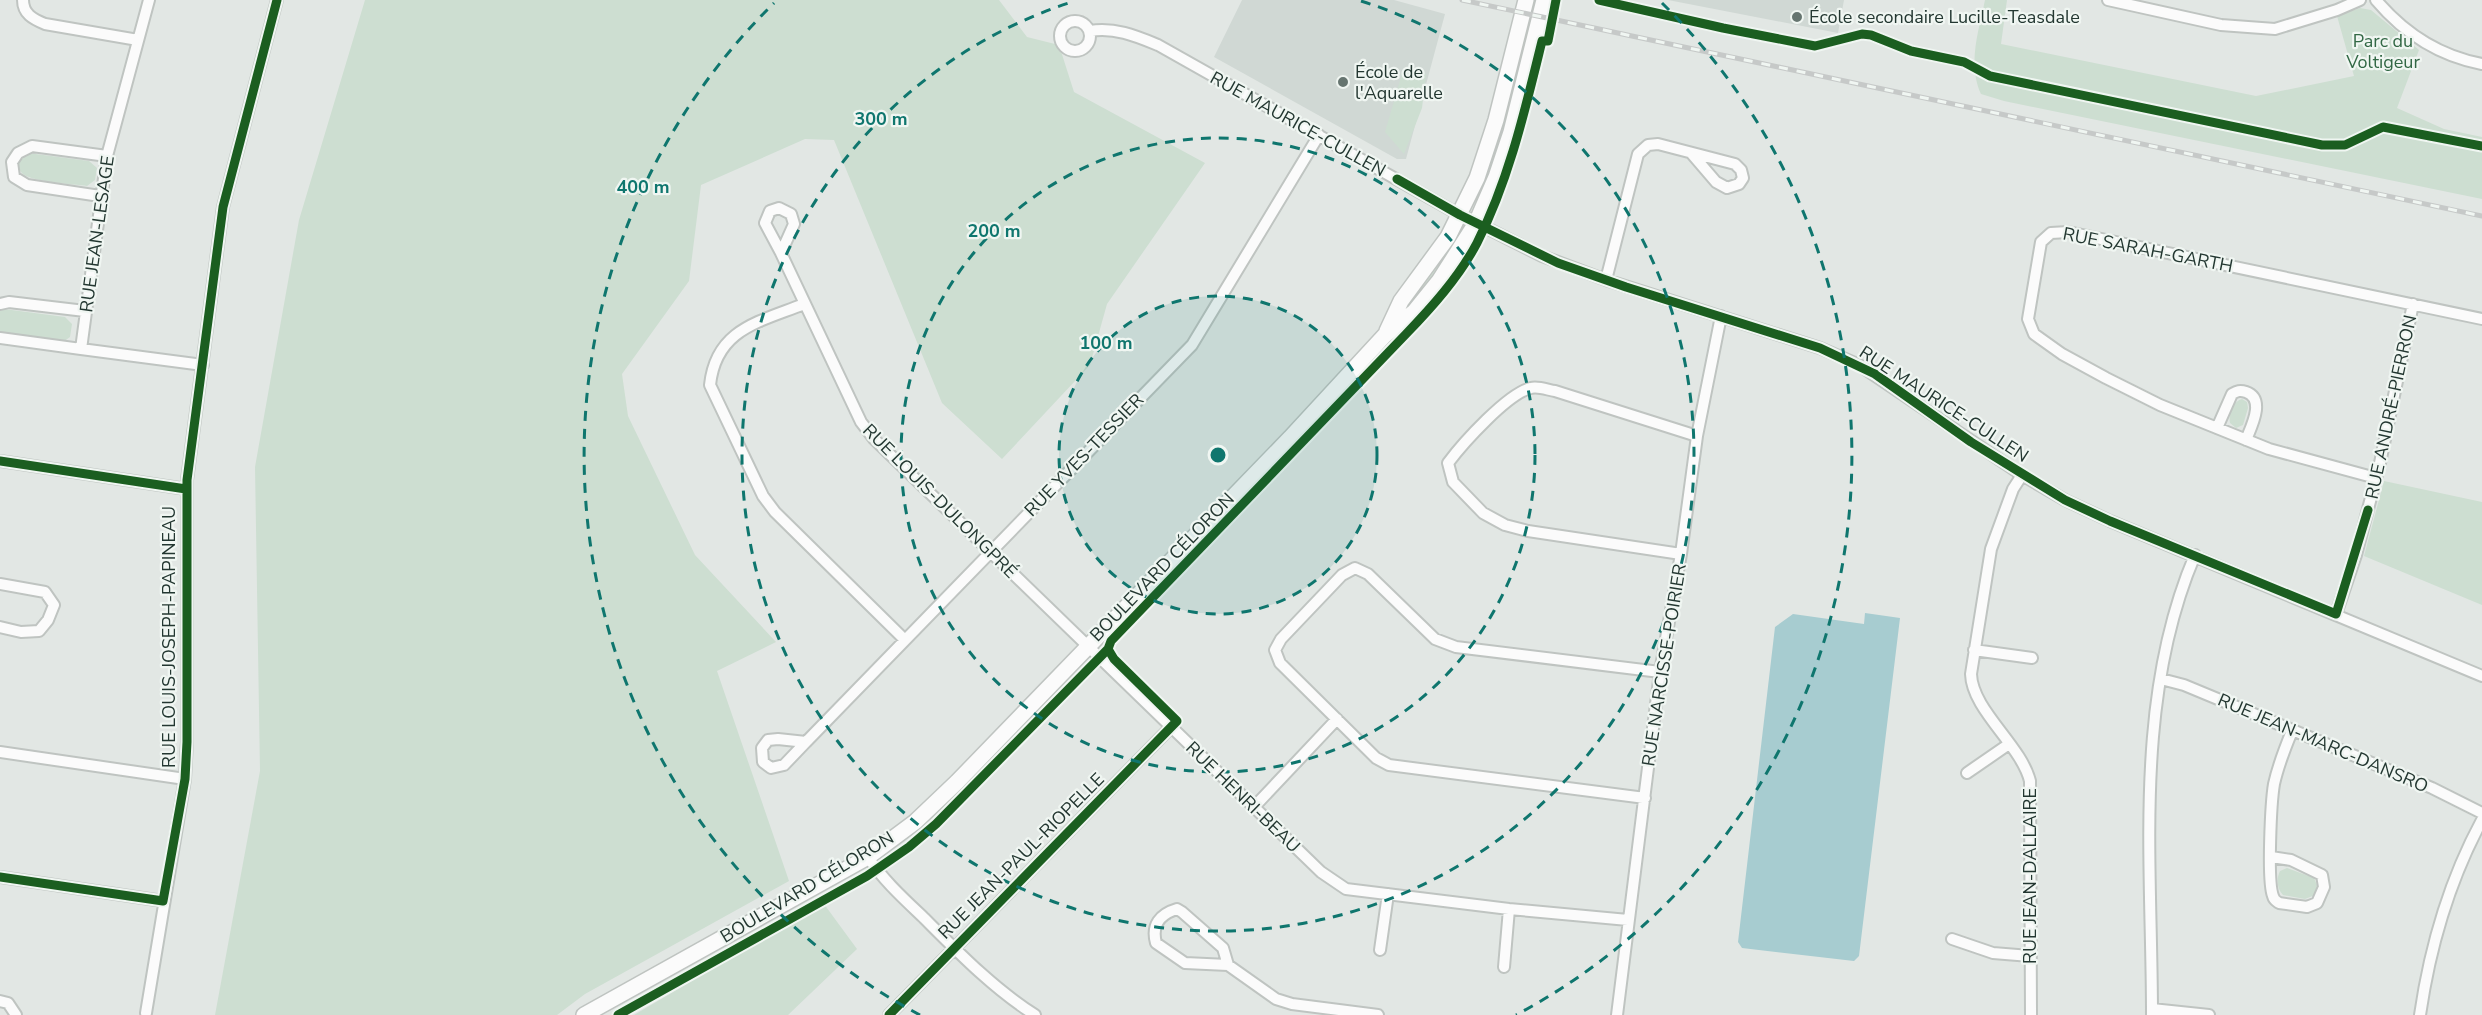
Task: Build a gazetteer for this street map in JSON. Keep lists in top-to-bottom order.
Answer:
{
  "streets": {
    "street": [
      "RUE MAURICE-CULLEN",
      "RUE JEAN-LESAGE",
      "RUE SARAH-GARTH",
      "RUE ANDRÉ-PIERRON",
      "RUE YVES-TESSIER",
      "RUE LOUIS-DULONGPRÉ",
      "BOULEVARD CÉLORON",
      "RUE LOUIS-JOSEPH-PAPINEAU",
      "RUE NARCISSE-POIRIER",
      "RUE JEAN-MARC-DANSRO",
      "RUE HENRI-BEAU",
      "RUE JEAN-PAUL-RIOPELLE",
      "RUE JEAN-DALLAIRE"
    ]
  },
  "crossings": [
    ["RUE MAURICE-CULLEN", "RUE ANDRÉ-PIERRON"],
    ["RUE MAURICE-CULLEN", "RUE YVES-TESSIER"],
    ["RUE MAURICE-CULLEN", "BOULEVARD CÉLORON"],
    ["RUE MAURICE-CULLEN", "RUE NARCISSE-POIRIER"],
    ["RUE MAURICE-CULLEN", "RUE JEAN-DALLAIRE"],
    ["RUE SARAH-GARTH", "RUE ANDRÉ-PIERRON"],
    ["RUE YVES-TESSIER", "RUE LOUIS-DULONGPRÉ"],
    ["RUE LOUIS-DULONGPRÉ", "BOULEVARD CÉLORON"],
    ["RUE LOUIS-DULONGPRÉ", "RUE HENRI-BEAU"],
    ["BOULEVARD CÉLORON", "RUE HENRI-BEAU"],
    ["RUE NARCISSE-POIRIER", "RUE HENRI-BEAU"],
    ["RUE HENRI-BEAU", "RUE JEAN-PAUL-RIOPELLE"]
  ],
  "parks": ["Parc du Voltigeur"],
  "places": ["École secondaire Lucille-Teasdale", "École de l'Aquarelle"],
  "rings": [
    "300 m",
    "400 m",
    "200 m",
    "100 m"
  ]
}
